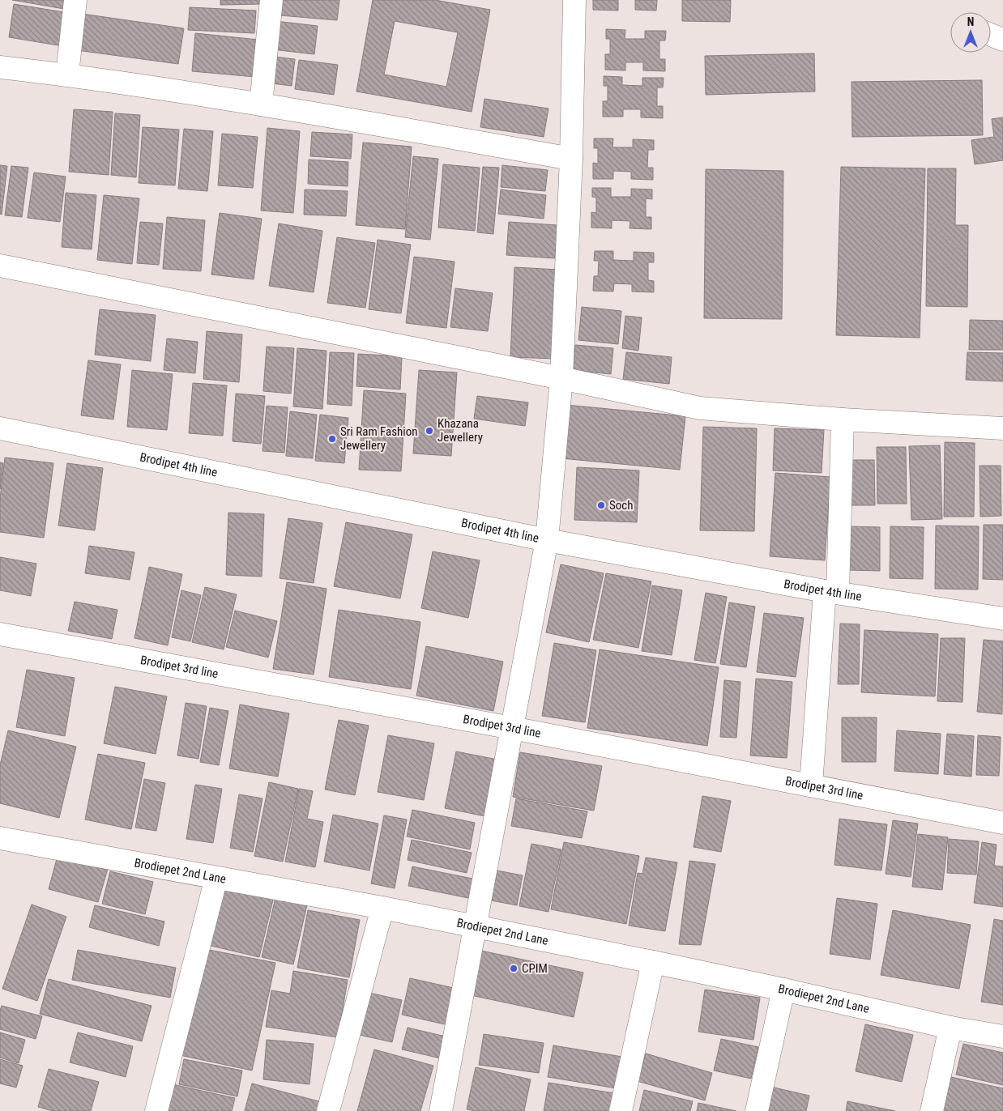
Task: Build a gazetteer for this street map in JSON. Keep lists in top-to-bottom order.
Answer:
{
  "streets": {
    "street": ["Brodipet 4th line", "Brodipet 3rd line", "Brodiepet 2nd Lane"]
  },
  "places": [
    "Khazana Jewellery",
    "Sri Ram Fashion Jewellery",
    "Soch",
    "CPIM"
  ],
  "north": "top"
}
